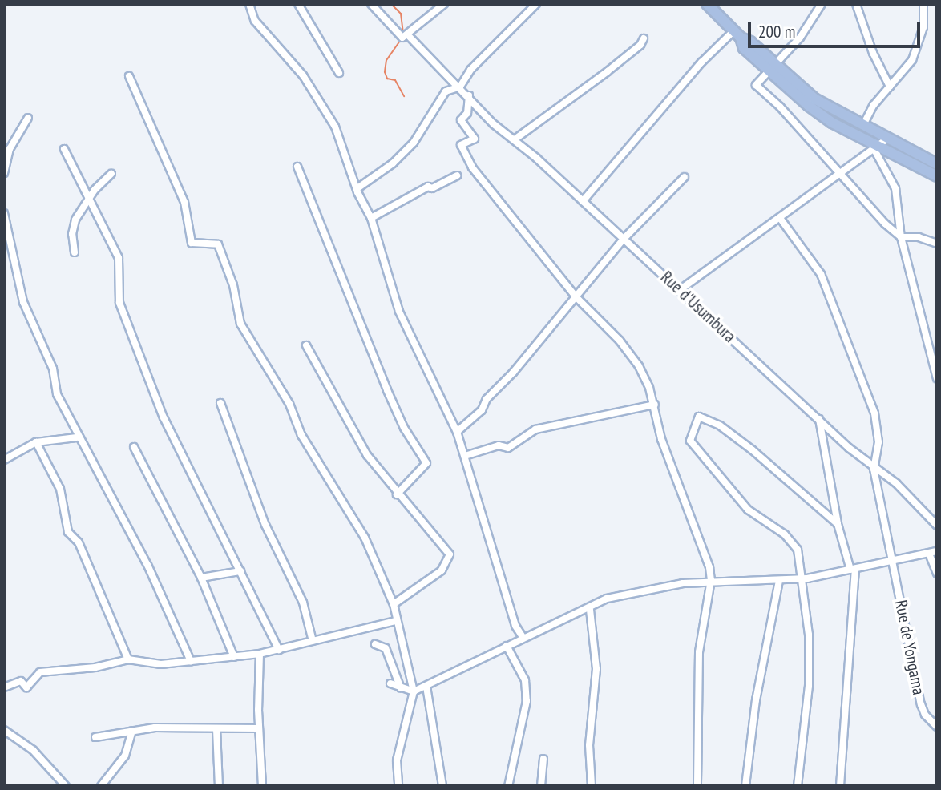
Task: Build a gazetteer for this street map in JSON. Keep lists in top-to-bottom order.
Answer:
{
  "streets": {
    "street": ["Rue d'Usumbura", "Rue de Yongama"]
  },
  "crossings": [
    ["Rue d'Usumbura", "Rue de Yongama"]
  ],
  "scale_bar": "200 m"
}
